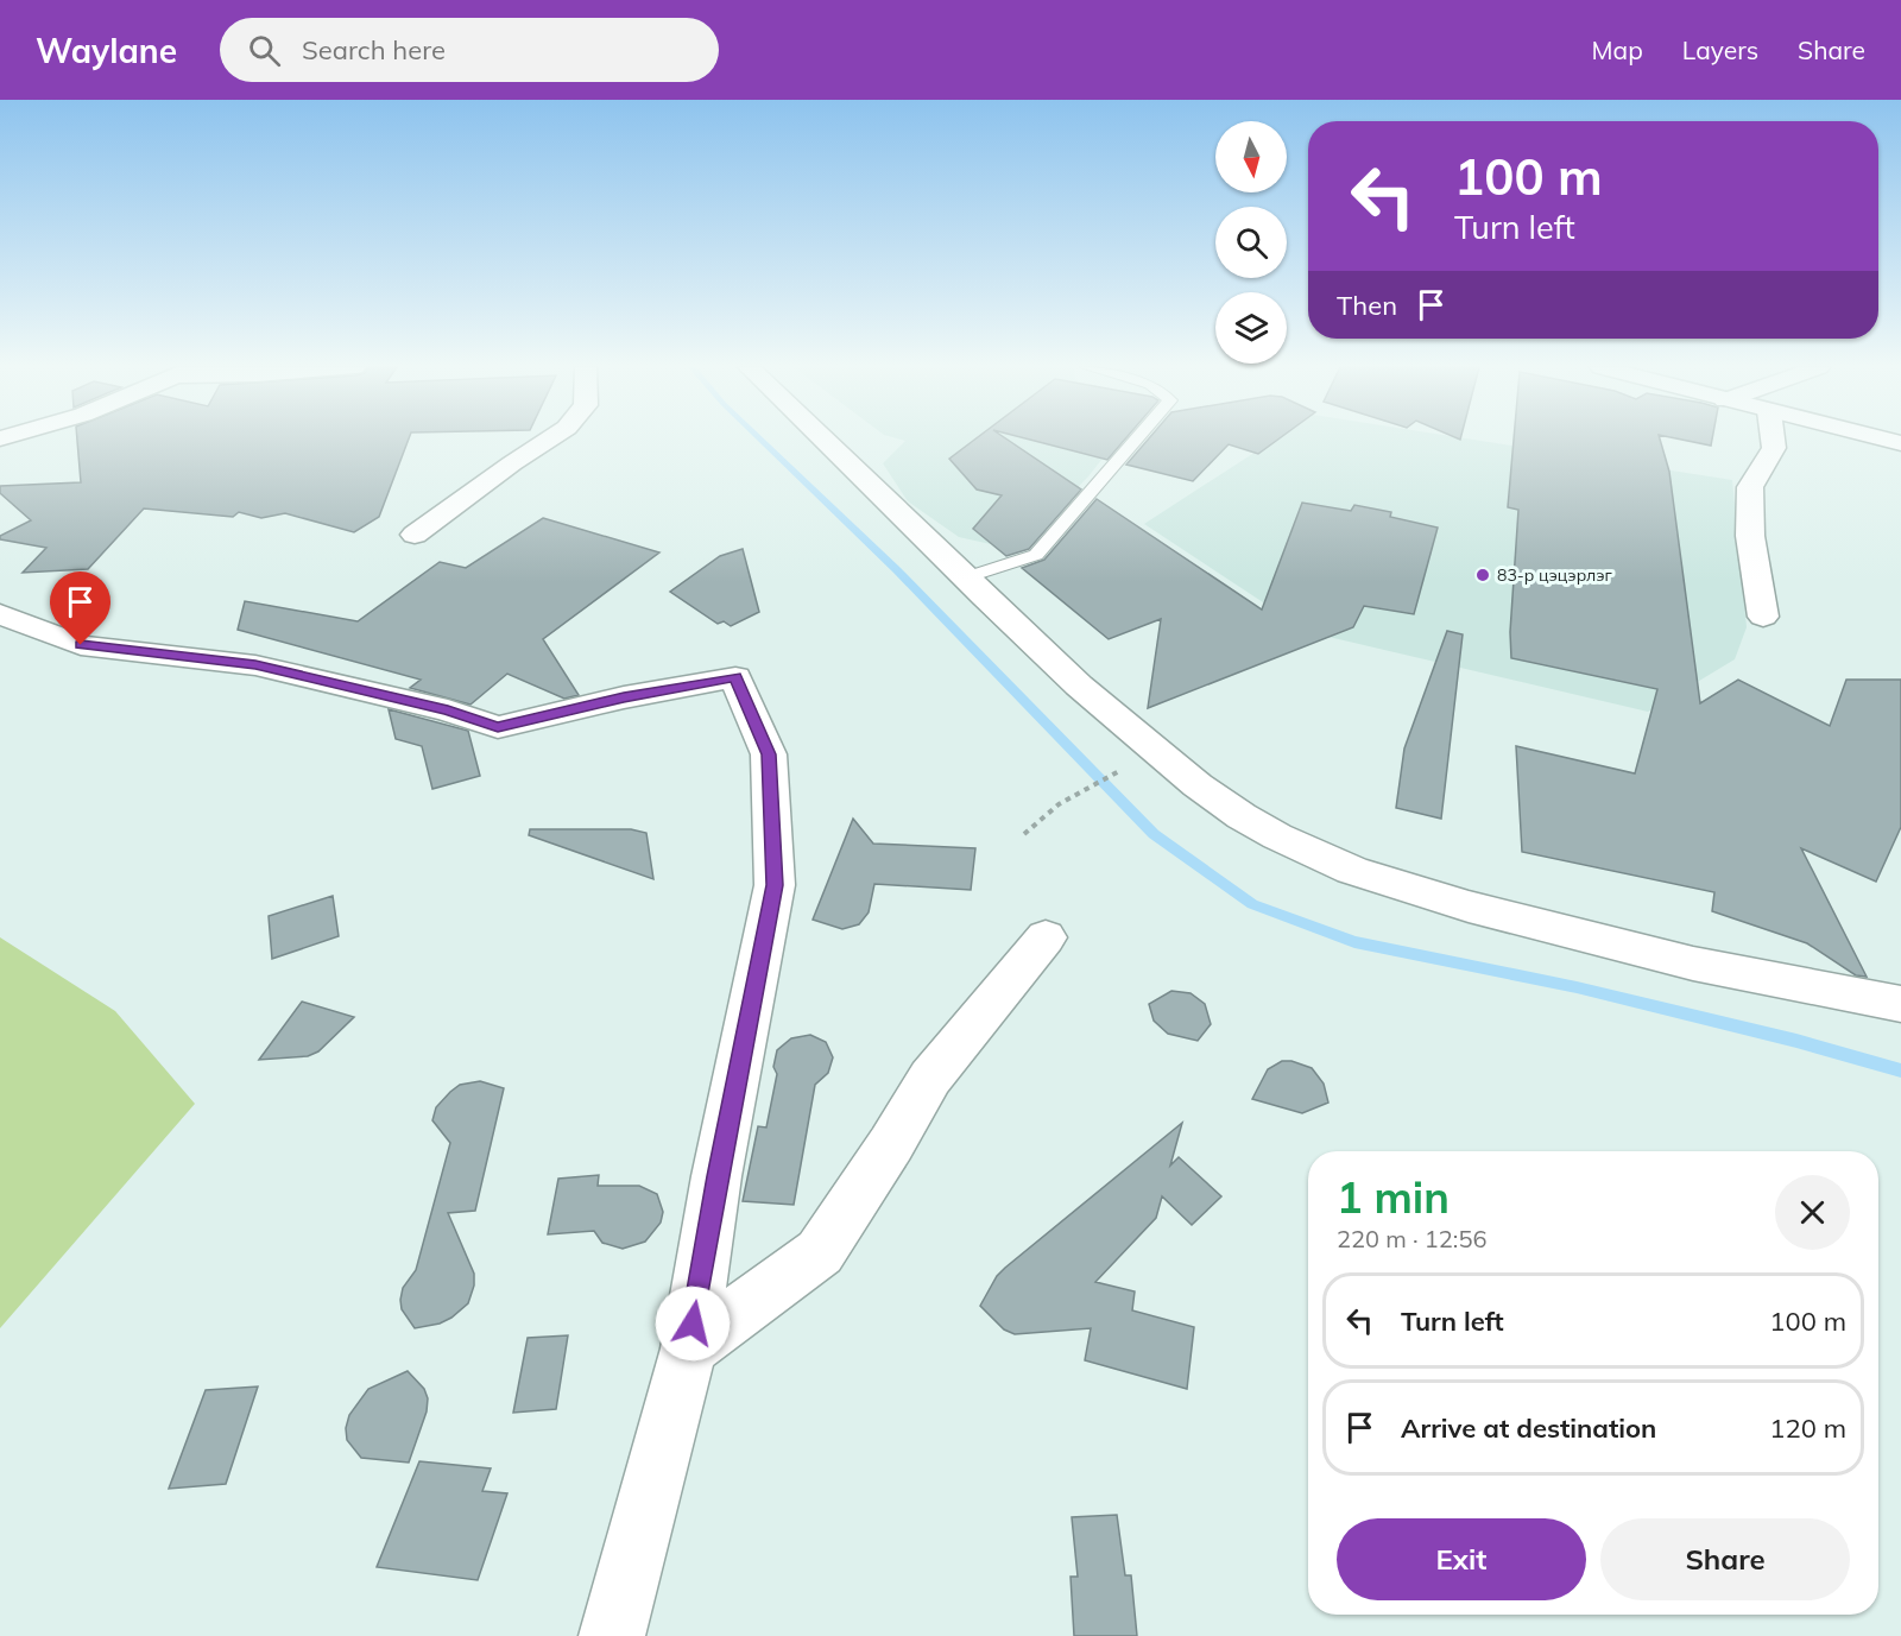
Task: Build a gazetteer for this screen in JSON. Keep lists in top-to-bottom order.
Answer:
{
  "places": ["83-р цэцэрлэг"],
  "north": "bottom",
  "page": {
    "header": "Waylane",
    "search": "Search here",
    "nav": ["Map", "Layers", "Share"],
    "turn": ["100 m", "Turn left"],
    "then": "Then",
    "heading": ["1 min", "220 m · 12:56"],
    "list": [
      {
        "name": "Turn left",
        "value": "100 m"
      },
      {
        "name": "Arrive at destination",
        "value": "120 m"
      }
    ],
    "buttons": ["Exit", "Share"]
  }
}
